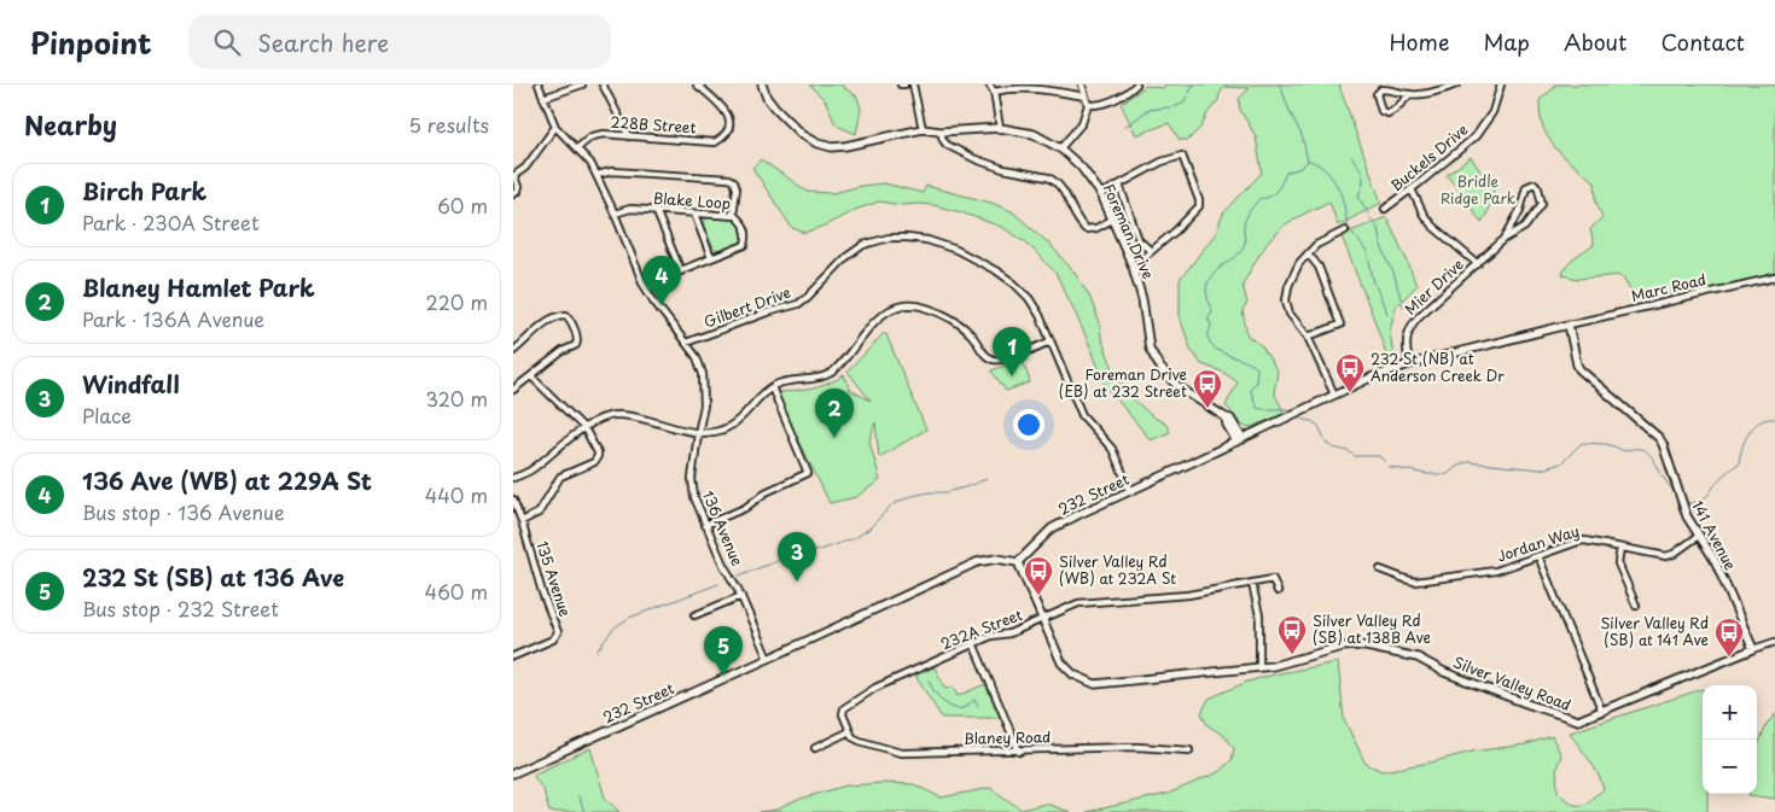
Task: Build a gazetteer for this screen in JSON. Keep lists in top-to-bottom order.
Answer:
{
  "streets": {
    "street": [
      "228B Street",
      "Buckels Drive",
      "Blake Loop",
      "Foreman Drive",
      "Mier Drive",
      "Marc Road",
      "Gilbert Drive",
      "232 Street",
      "136 Avenue",
      "141 Avenue",
      "Jordan Way",
      "135 Avenue",
      "232A Street",
      "Silver Valley Road",
      "Blaney Road"
    ]
  },
  "crossings": [
    ["228B Street", "136 Avenue"],
    ["Blake Loop", "136 Avenue"],
    ["Foreman Drive", "232 Street"],
    ["Mier Drive", "232 Street"],
    ["Marc Road", "232 Street"],
    ["Marc Road", "141 Avenue"],
    ["Gilbert Drive", "232 Street"],
    ["Gilbert Drive", "136 Avenue"],
    ["232 Street", "136 Avenue"],
    ["232 Street", "141 Avenue"],
    ["232 Street", "Silver Valley Road"],
    ["141 Avenue", "Jordan Way"],
    ["141 Avenue", "Silver Valley Road"],
    ["232A Street", "Silver Valley Road"],
    ["232A Street", "Blaney Road"]
  ],
  "parks": ["Bridle Ridge Park"],
  "places": {
    "bus stop": [
      "232 St (NB) at Anderson Creek Dr",
      "Foreman Drive (EB) at 232 Street",
      "Silver Valley Rd (WB) at 232A St",
      "Silver Valley Rd (SB) at 138B Ave",
      "Silver Valley Rd (SB) at 141 Ave"
    ]
  },
  "page": {
    "header": "Pinpoint",
    "search": "Search here",
    "nav": [
      "Home",
      "Map",
      "About",
      "Contact"
    ],
    "heading": ["Nearby", "5 results"],
    "list": [
      {
        "mark": "1",
        "name": "Birch Park",
        "note": "Park · 230A Street",
        "value": "60 m"
      },
      {
        "mark": "2",
        "name": "Blaney Hamlet Park",
        "note": "Park · 136A Avenue",
        "value": "220 m"
      },
      {
        "mark": "3",
        "name": "Windfall",
        "note": "Place",
        "value": "320 m"
      },
      {
        "mark": "4",
        "name": "136 Ave (WB) at 229A St",
        "note": "Bus stop · 136 Avenue",
        "value": "440 m"
      },
      {
        "mark": "5",
        "name": "232 St (SB) at 136 Ave",
        "note": "Bus stop · 232 Street",
        "value": "460 m"
      }
    ],
    "pins": [
      "4",
      "1",
      "2",
      "3",
      "5"
    ],
    "map_buttons": ["+", "−"]
  }
}
